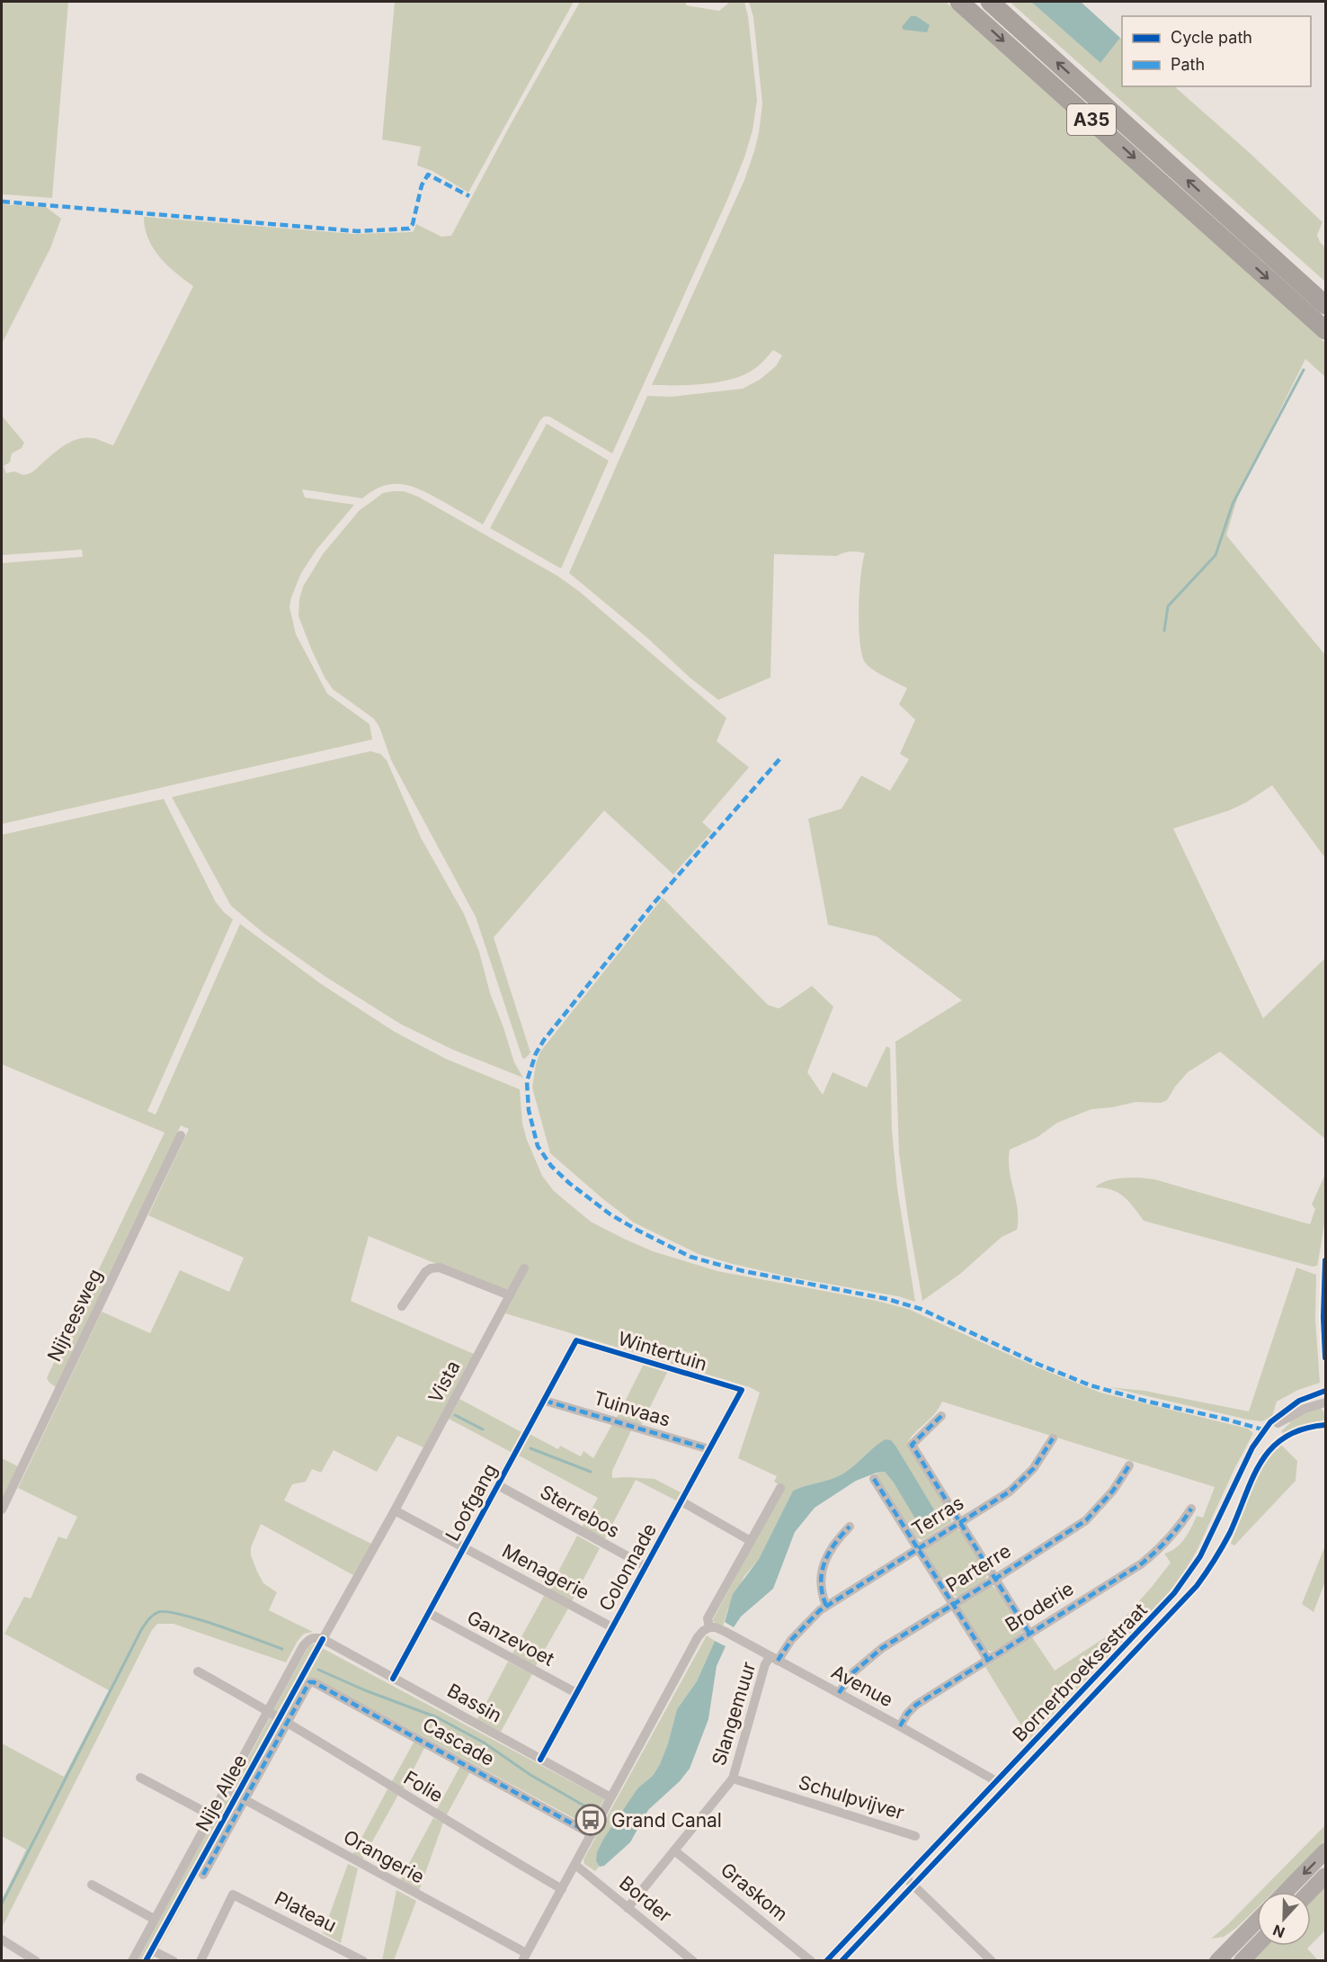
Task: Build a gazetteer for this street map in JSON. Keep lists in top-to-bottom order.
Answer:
{
  "streets": {
    "highway": ["A35"],
    "street": [
      "Nijreesweg",
      "Wintertuin",
      "Vista",
      "Tuinvaas",
      "Loofgang",
      "Sterrebos",
      "Terras",
      "Colonnade",
      "Parterre",
      "Menagerie",
      "Broderie",
      "Ganzevoet",
      "Bornerbroeksestraat",
      "Avenue",
      "Bassin",
      "Slangemuur",
      "Cascade",
      "Folie",
      "Nije Allee",
      "Schulpvijver",
      "Orangerie",
      "Graskom",
      "Border",
      "Plateau"
    ]
  },
  "crossings": [
    ["Wintertuin", "Loofgang"],
    ["Wintertuin", "Colonnade"],
    ["Vista", "Bassin"],
    ["Vista", "Nije Allee"],
    ["Tuinvaas", "Loofgang"],
    ["Tuinvaas", "Colonnade"],
    ["Loofgang", "Sterrebos"],
    ["Loofgang", "Menagerie"],
    ["Loofgang", "Ganzevoet"],
    ["Loofgang", "Bassin"],
    ["Sterrebos", "Colonnade"],
    ["Terras", "Avenue"],
    ["Terras", "Slangemuur"],
    ["Colonnade", "Menagerie"],
    ["Colonnade", "Ganzevoet"],
    ["Colonnade", "Bassin"],
    ["Parterre", "Avenue"],
    ["Broderie", "Avenue"],
    ["Bornerbroeksestraat", "Avenue"],
    ["Avenue", "Slangemuur"],
    ["Bassin", "Nije Allee"],
    ["Slangemuur", "Schulpvijver"],
    ["Slangemuur", "Graskom"],
    ["Slangemuur", "Border"],
    ["Cascade", "Nije Allee"],
    ["Folie", "Nije Allee"],
    ["Nije Allee", "Orangerie"]
  ],
  "places": {
    "bus stop": ["Grand Canal"]
  },
  "legend": ["Cycle path", "Path"],
  "north": "bottom"
}
